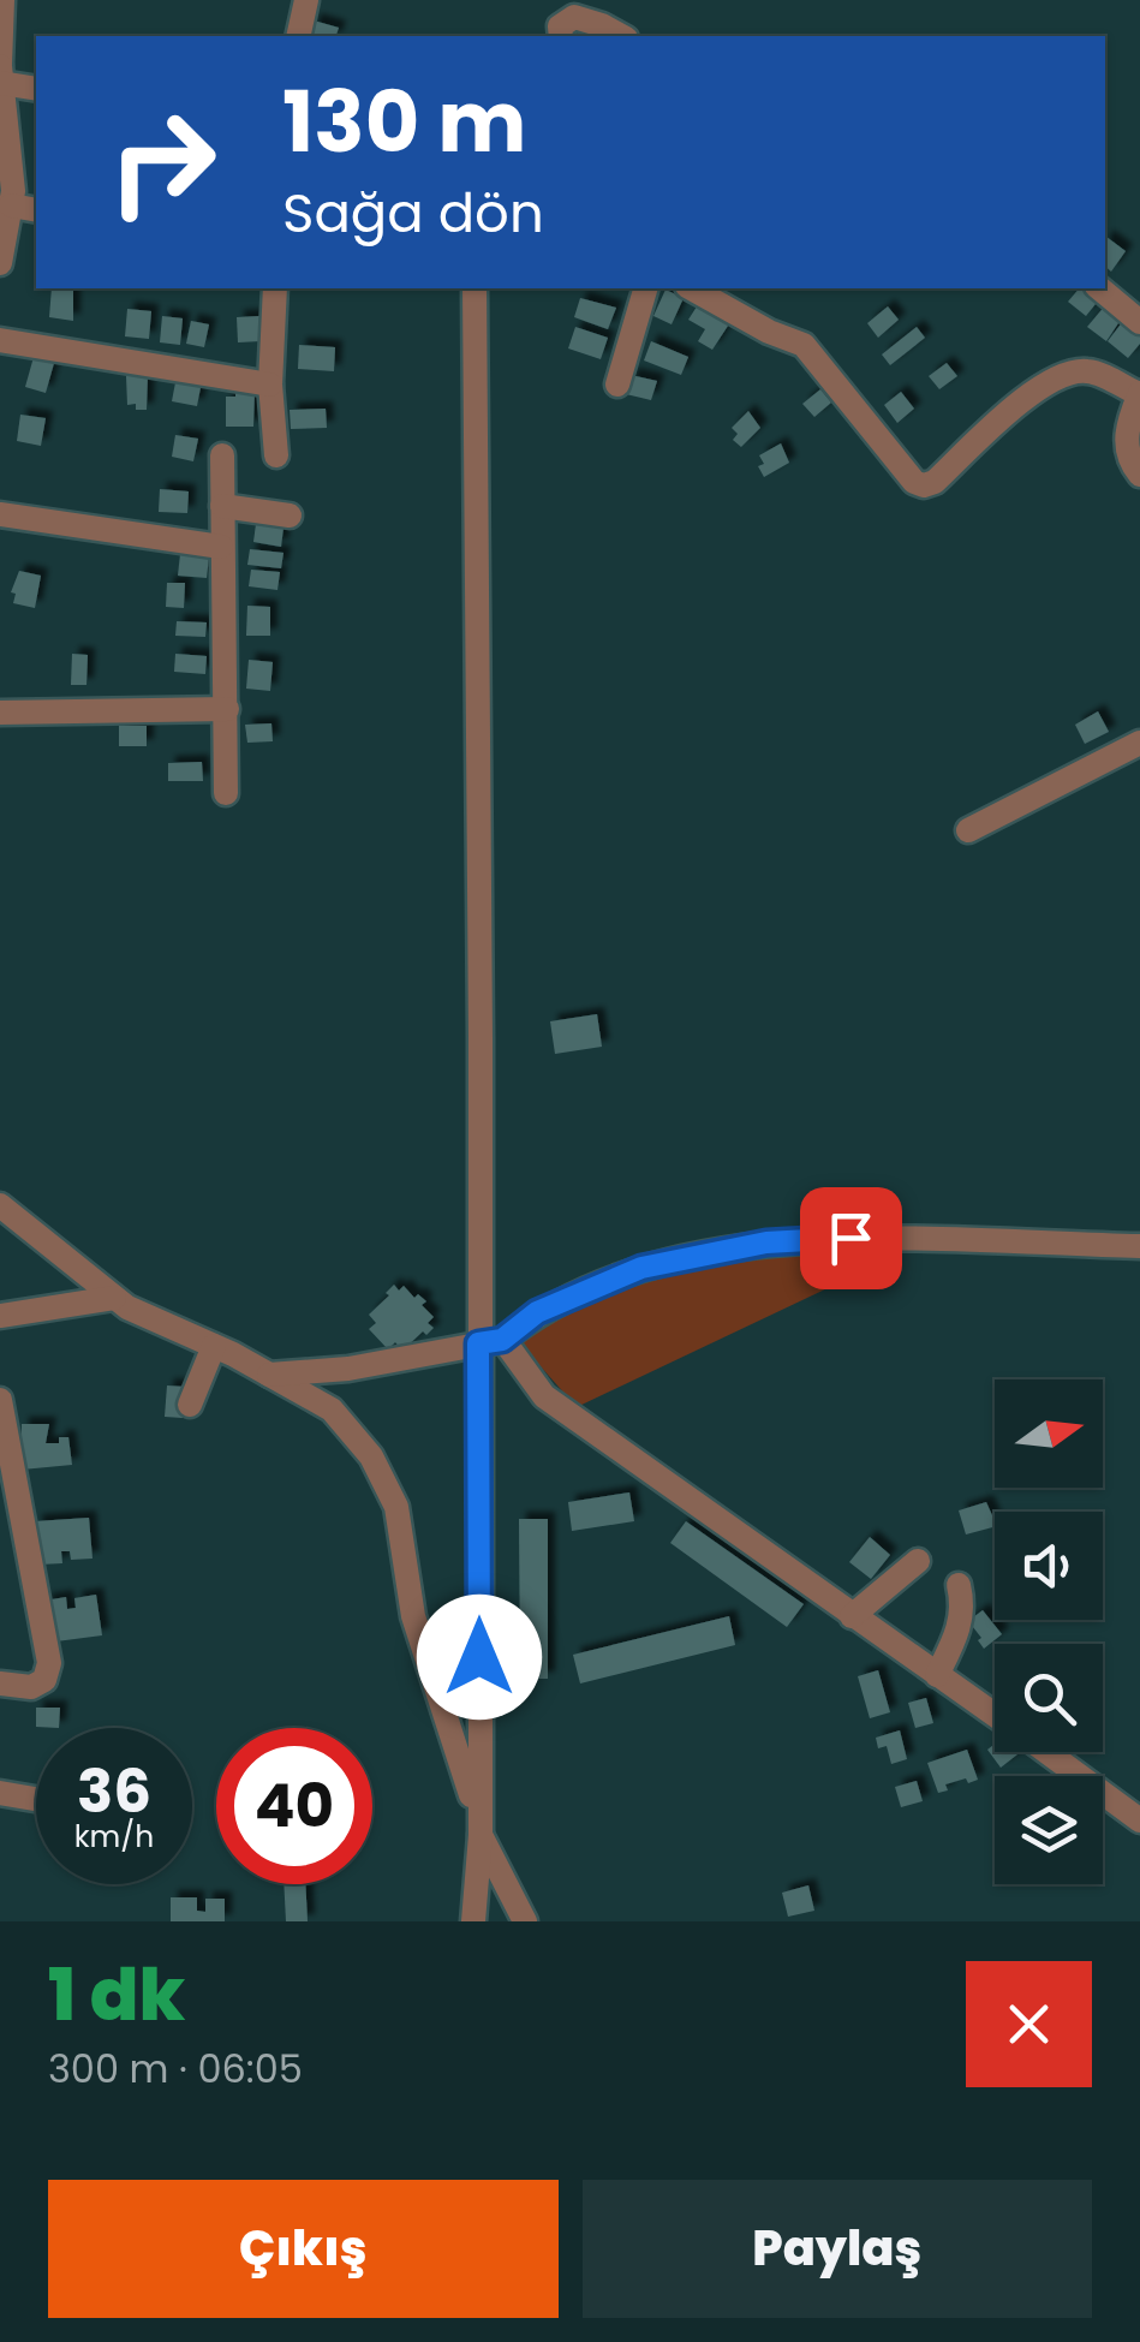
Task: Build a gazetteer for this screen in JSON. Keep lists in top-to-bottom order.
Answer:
{
  "north": "right",
  "page": {
    "turn": ["130 m", "Sağa dön"],
    "speed": "36 km/h",
    "limit": "40",
    "heading": ["1 dk", "300 m · 06:05"],
    "buttons": ["Çıkış", "Paylaş"]
  }
}
